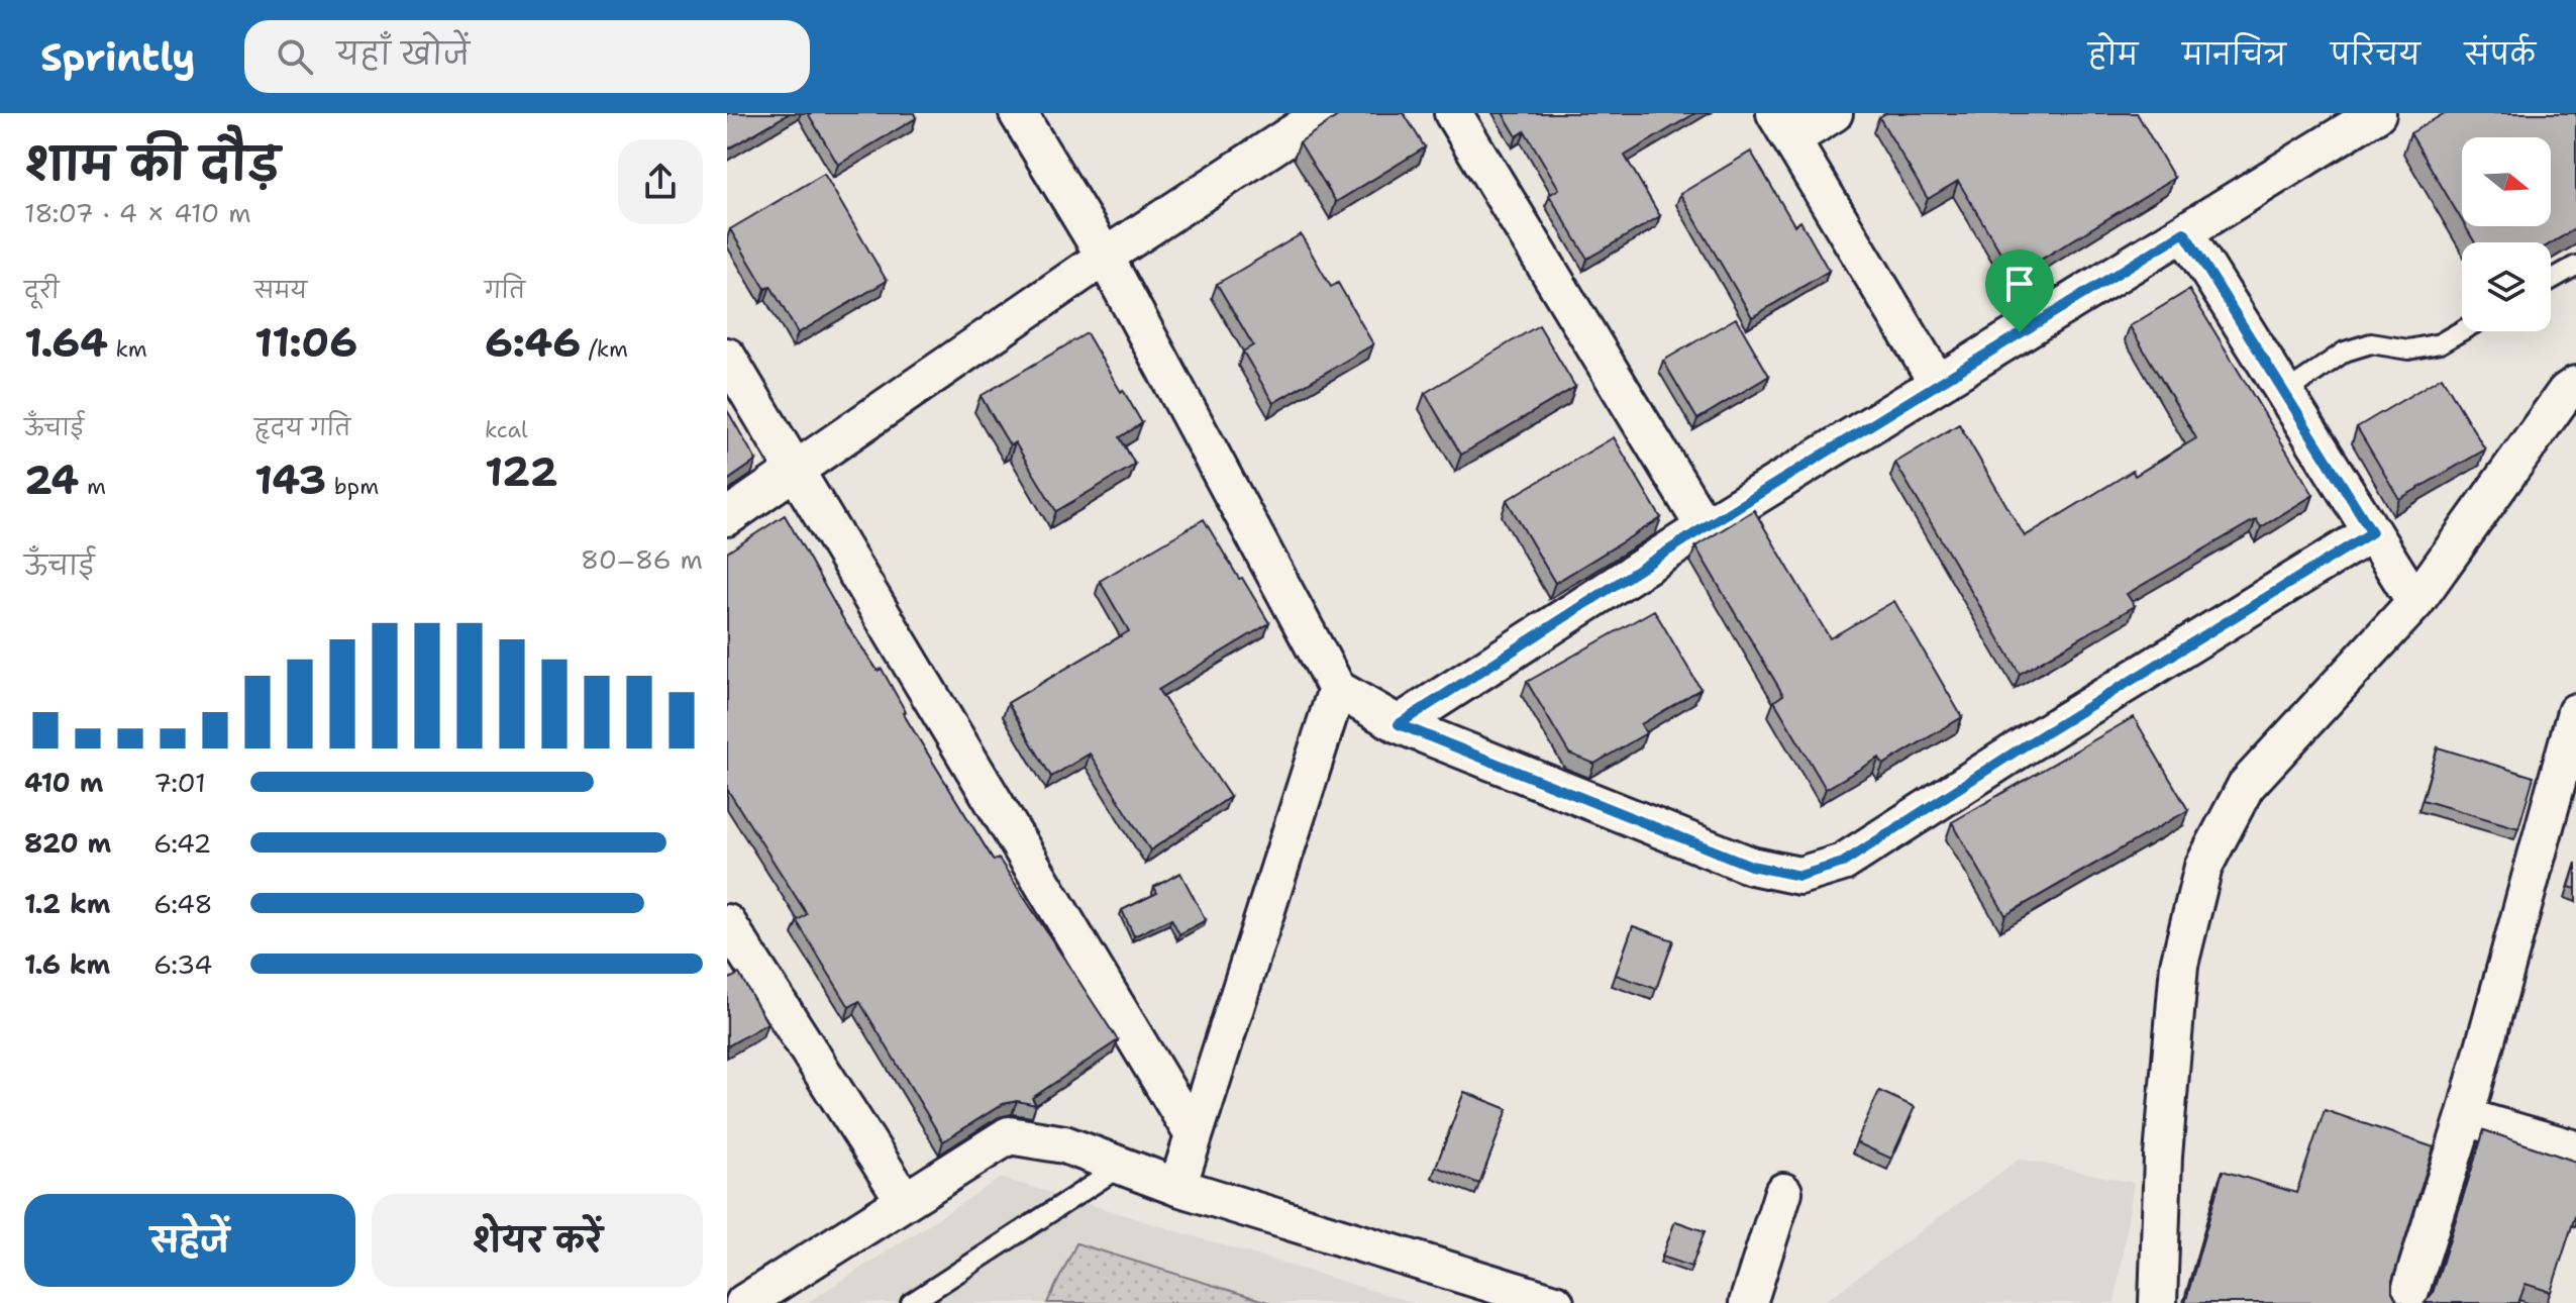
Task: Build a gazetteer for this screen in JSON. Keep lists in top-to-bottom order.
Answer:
{
  "north": "right",
  "page": {
    "header": "Sprintly",
    "search": "यहाँ खोजें",
    "nav": [
      "होम",
      "मानचित्र",
      "परिचय",
      "संपर्क"
    ],
    "heading": ["शाम की दौड़", "18:07 · 4 × 410 m"],
    "stats": [
      ["दूरी", "1.64 km"],
      ["समय", "11:06"],
      ["गति", "6:46 /km"],
      ["ऊँचाई", "24 m"],
      ["हृदय गति", "143 bpm"],
      ["kcal", "122"]
    ],
    "chart": ["ऊँचाई", "80–86 m"],
    "list": [
      {
        "name": "410 m",
        "note": "7:01"
      },
      {
        "name": "820 m",
        "note": "6:42"
      },
      {
        "name": "1.2 km",
        "note": "6:48"
      },
      {
        "name": "1.6 km",
        "note": "6:34"
      }
    ],
    "buttons": ["सहेजें", "शेयर करें"]
  }
}
